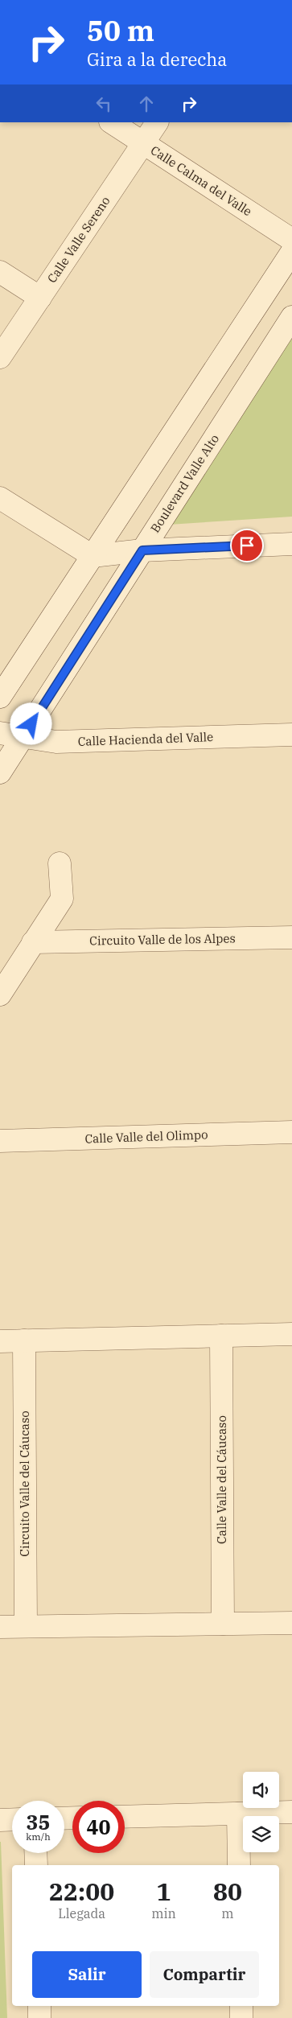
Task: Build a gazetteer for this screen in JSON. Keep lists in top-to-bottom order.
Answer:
{
  "streets": {
    "street": [
      "Calle Calma del Valle",
      "Calle Valle Sereno",
      "Boulevard Valle Alto",
      "Calle Hacienda del Valle",
      "Circuito Valle de los Alpes",
      "Calle Valle del Olimpo",
      "Calle Valle del Cáucaso",
      "Circuito Valle del Cáucaso"
    ]
  },
  "crossings": [
    ["Calle Calma del Valle", "Calle Valle Sereno"],
    ["Boulevard Valle Alto", "Calle Hacienda del Valle"]
  ],
  "page": {
    "turn": ["50 m", "Gira a la derecha"],
    "speed": "35 km/h",
    "limit": "40",
    "eta": [
      "22:00",
      "Llegada",
      "1",
      "min",
      "80",
      "m"
    ],
    "buttons": ["Salir", "Compartir"]
  }
}
